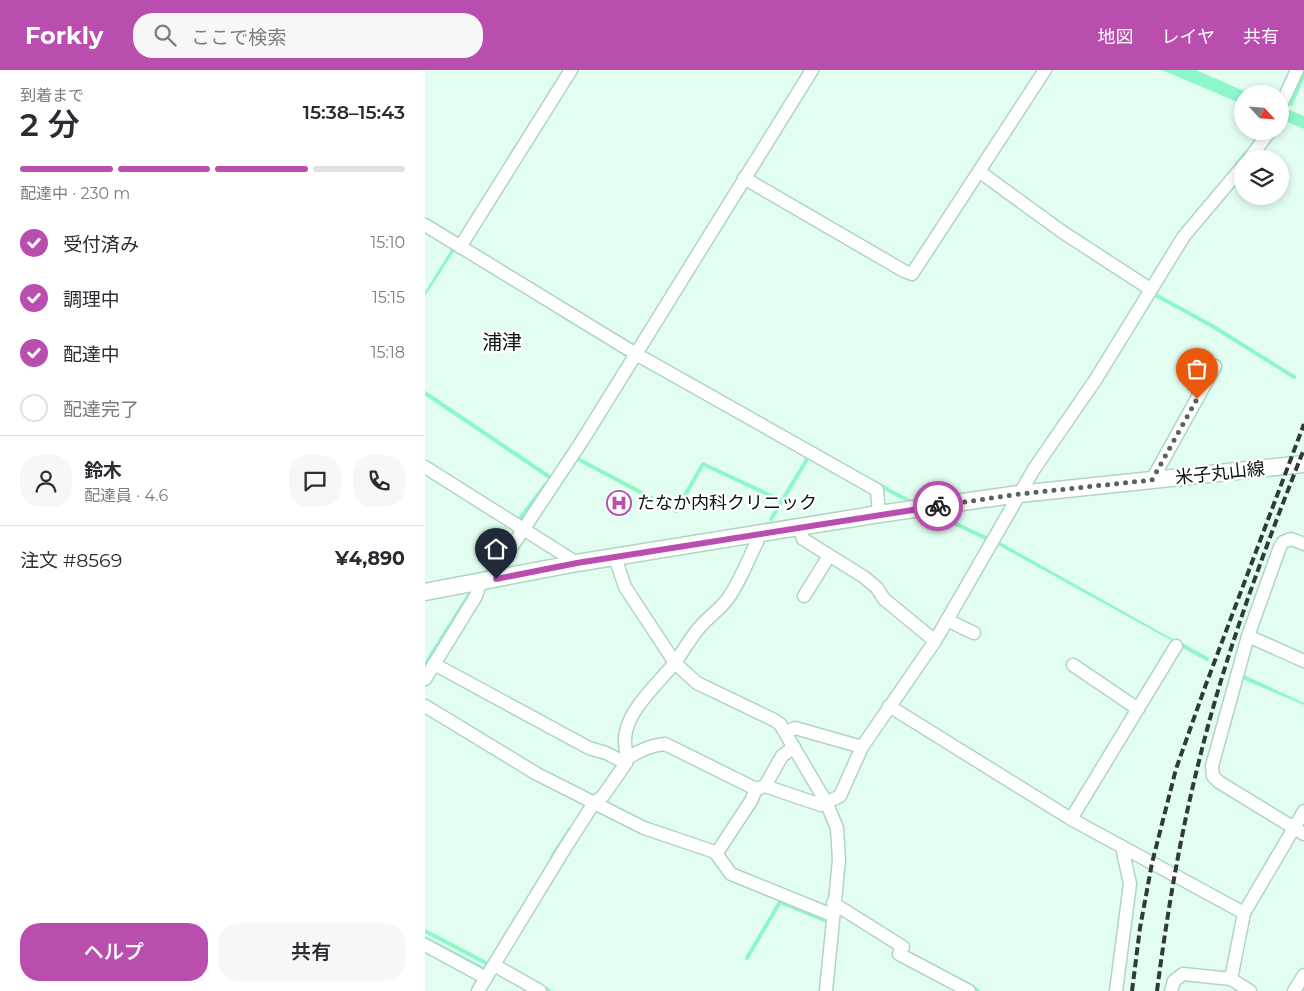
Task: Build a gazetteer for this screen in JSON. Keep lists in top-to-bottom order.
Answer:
{
  "streets": {
    "main road": ["米子丸山線"]
  },
  "districts": ["浦津"],
  "places": {
    "hospital": ["たなか内科クリニック"]
  },
  "north": "bottom right",
  "page": {
    "header": "Forkly",
    "search": "ここで検索",
    "nav": ["地図", "レイヤ", "共有"],
    "heading": ["2 分", "到着まで", "15:38–15:43"],
    "panel": [
      "鈴木",
      "配達員 · 4.6",
      "注文 #8569",
      "¥4,890"
    ],
    "bar": "配達中 · 230 m",
    "list": [
      ["受付済み", "15:10"],
      ["調理中", "15:15"],
      ["配達中", "15:18"],
      "配達完了"
    ],
    "buttons": ["ヘルプ", "共有"]
  }
}
